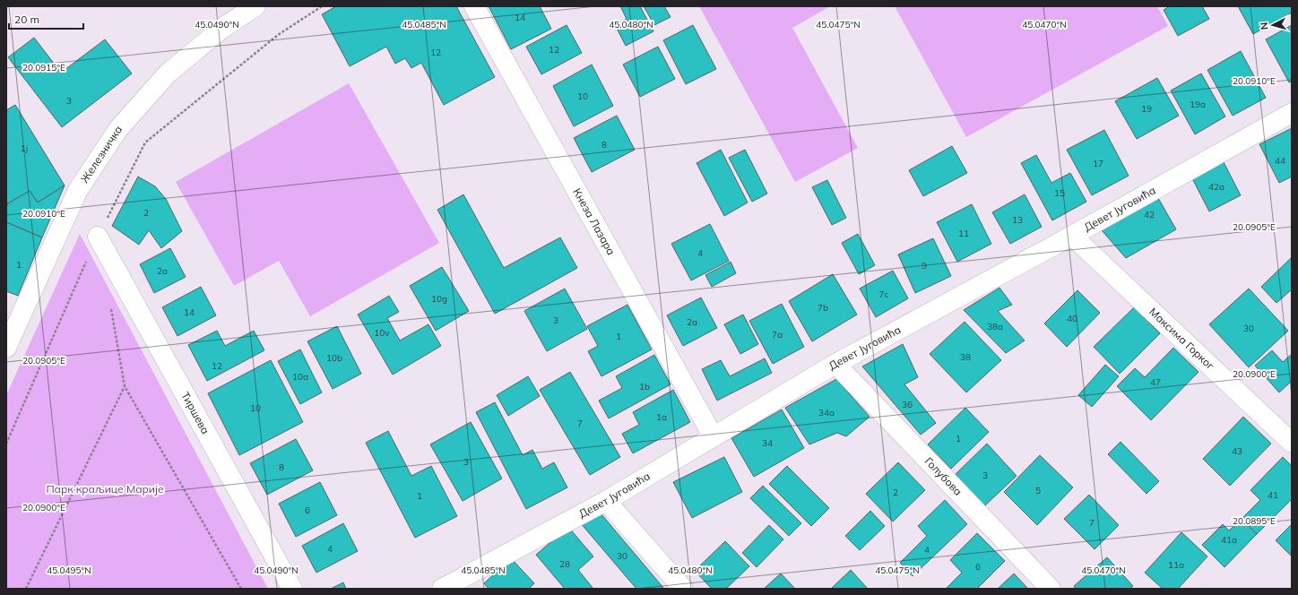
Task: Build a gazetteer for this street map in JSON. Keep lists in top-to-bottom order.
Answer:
{
  "streets": {
    "street": [
      "Железничка",
      "Девет Југовића",
      "Кнеза Лазара",
      "Максима Горког",
      "Тиршева",
      "Голубова"
    ]
  },
  "crossings": [
    ["Девет Југовића", "Кнеза Лазара"],
    ["Девет Југовића", "Максима Горког"],
    ["Девет Југовића", "Голубова"]
  ],
  "parks": ["Парк краљице Марије"],
  "house_numbers": [
    "14",
    "12",
    "12",
    "10",
    "3",
    "19a",
    "19",
    "8",
    "1j",
    "44",
    "17",
    "42a",
    "15",
    "2",
    "42",
    "13",
    "11",
    "4",
    "1",
    "9",
    "2a",
    "7c",
    "10g",
    "7b",
    "14",
    "40",
    "3",
    "2a",
    "38a",
    "30",
    "10v",
    "7a",
    "1",
    "38",
    "10b",
    "12",
    "10a",
    "47",
    "1b",
    "36",
    "10",
    "34a",
    "1a",
    "7",
    "1",
    "34",
    "43",
    "3",
    "8",
    "3",
    "5",
    "2",
    "41",
    "1",
    "6",
    "7",
    "41a",
    "4",
    "4",
    "30",
    "28",
    "11a",
    "6"
  ],
  "scale_bar": "20 m",
  "north": "left",
  "coordinates": [
    "45.0490°N",
    "45.0485°N",
    "45.0480°N",
    "45.0475°N",
    "45.0470°N",
    "20.0915°E",
    "20.0910°E",
    "20.0905°E",
    "20.0900°E",
    "20.0895°E",
    "45.0495°N"
  ]
}
